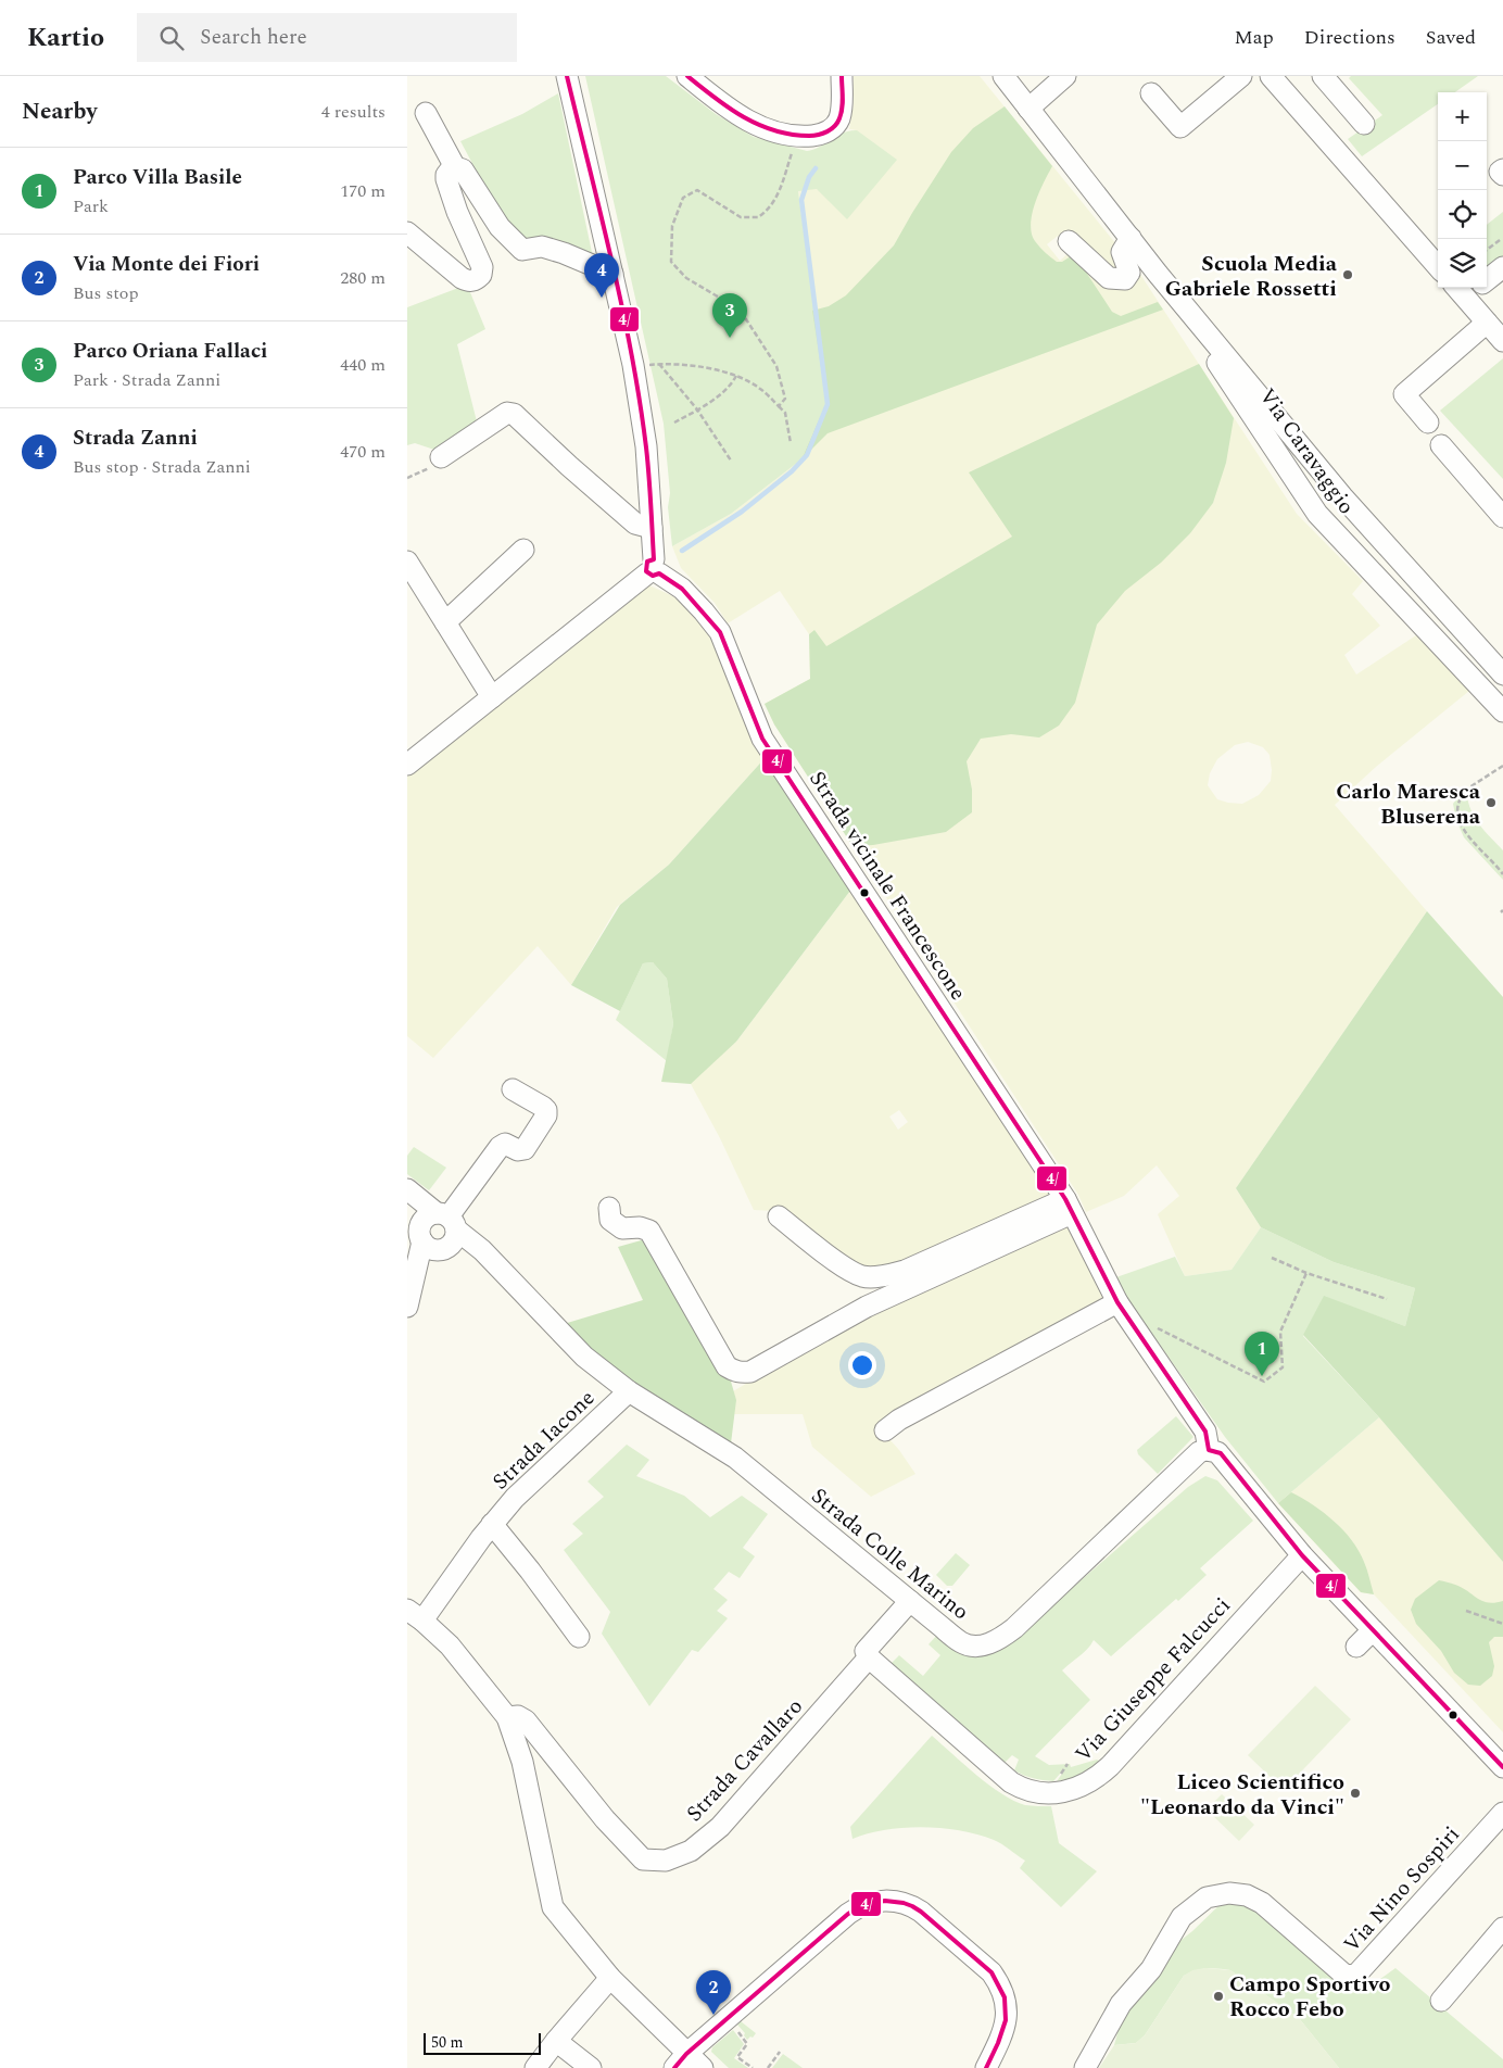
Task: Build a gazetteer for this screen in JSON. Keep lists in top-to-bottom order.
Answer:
{
  "streets": {
    "street": [
      "Via Caravaggio",
      "Strada vicinale Francescone",
      "Strada Iacone",
      "Strada Colle Marino",
      "Via Giuseppe Falcucci",
      "Strada Cavallaro",
      "Via Nino Sospiri"
    ]
  },
  "crossings": [
    ["Strada vicinale Francescone", "Strada Colle Marino"],
    ["Strada Iacone", "Strada Colle Marino"],
    ["Strada Iacone", "Strada Cavallaro"],
    ["Strada Colle Marino", "Strada Cavallaro"],
    ["Via Giuseppe Falcucci", "Strada Cavallaro"]
  ],
  "places": [
    "Scuola Media Gabriele Rossetti",
    "Carlo Maresca Bluserena",
    "Liceo Scientifico \"Leonardo da Vinci\"",
    "Campo Sportivo Rocco Febo"
  ],
  "lines": ["transit line 4/"],
  "scale_bar": "50 m",
  "page": {
    "header": "Kartio",
    "search": "Search here",
    "nav": ["Map", "Directions", "Saved"],
    "heading": ["Nearby", "4 results"],
    "map_buttons": ["+", "−"],
    "list": [
      {
        "mark": "1",
        "name": "Parco Villa Basile",
        "note": "Park",
        "value": "170 m"
      },
      {
        "mark": "2",
        "name": "Via Monte dei Fiori",
        "note": "Bus stop",
        "value": "280 m"
      },
      {
        "mark": "3",
        "name": "Parco Oriana Fallaci",
        "note": "Park · Strada Zanni",
        "value": "440 m"
      },
      {
        "mark": "4",
        "name": "Strada Zanni",
        "note": "Bus stop · Strada Zanni",
        "value": "470 m"
      }
    ],
    "pins": [
      "4",
      "3",
      "1",
      "2"
    ],
    "scale": "50 m"
  }
}
